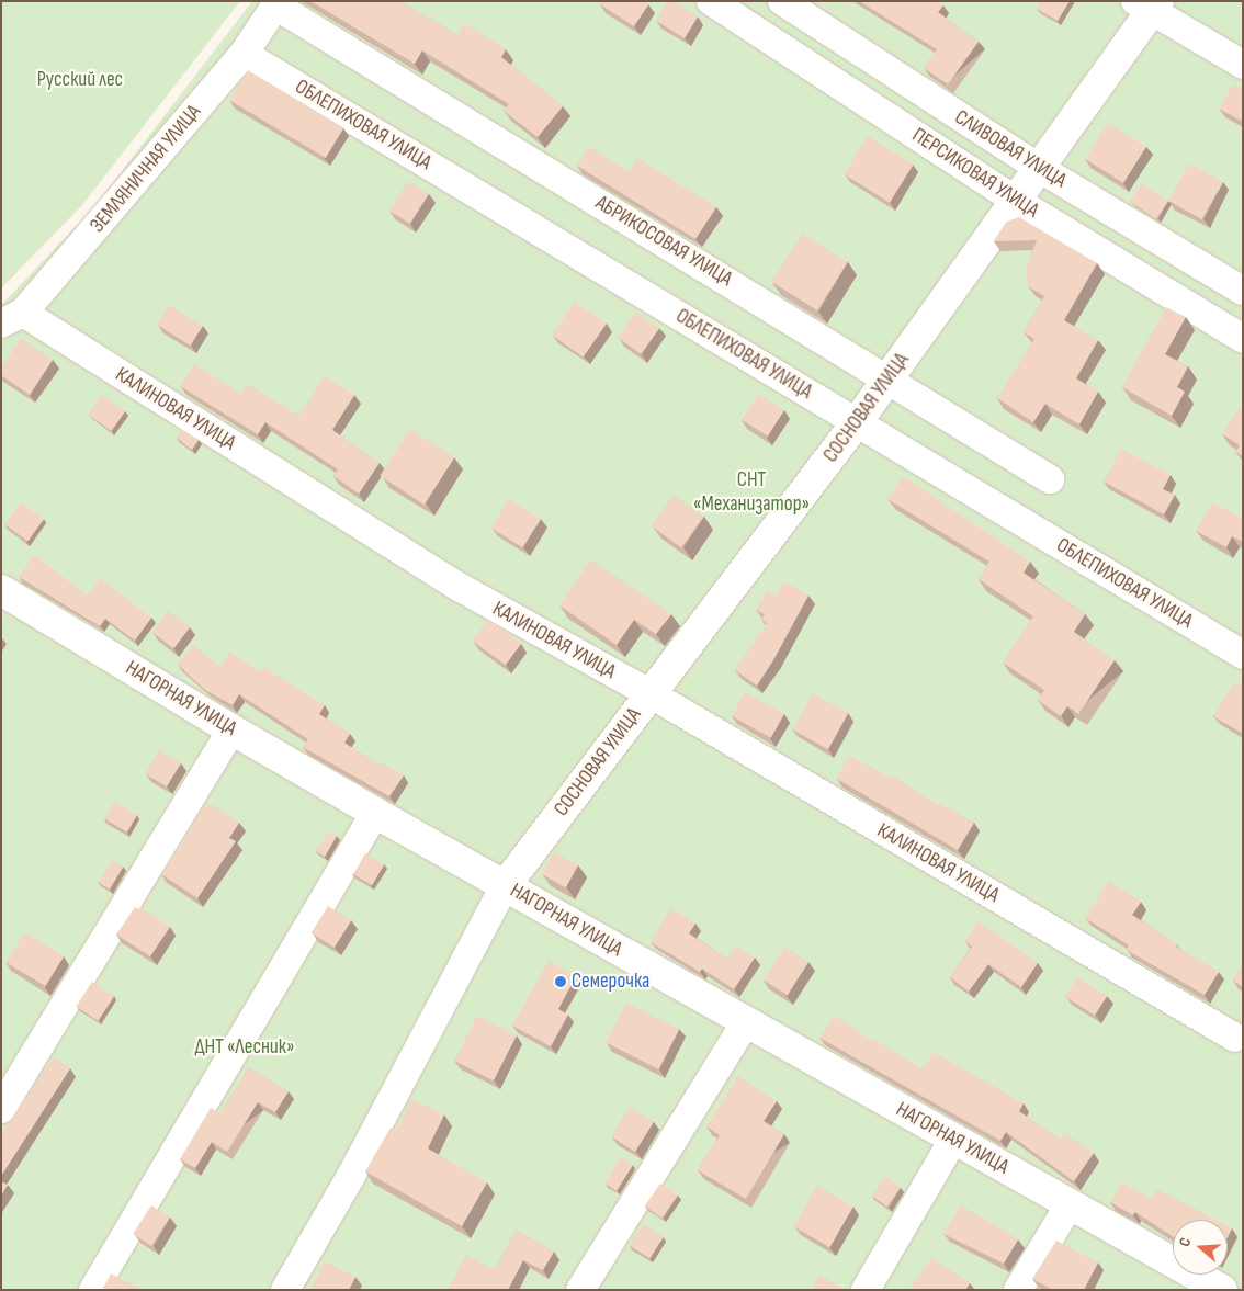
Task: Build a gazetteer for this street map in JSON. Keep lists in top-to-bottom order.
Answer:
{
  "streets": {
    "street": [
      "ОБЛЕПИХОВАЯ УЛИЦА",
      "СЛИВОВАЯ УЛИЦА",
      "ЗЕМЛЯНИЧНАЯ УЛИЦА",
      "ПЕРСИКОВАЯ УЛИЦА",
      "АБРИКОСОВАЯ УЛИЦА",
      "СОСНОВАЯ УЛИЦА",
      "КАЛИНОВАЯ УЛИЦА",
      "НАГОРНАЯ УЛИЦА"
    ]
  },
  "crossings": [
    ["ОБЛЕПИХОВАЯ УЛИЦА", "ЗЕМЛЯНИЧНАЯ УЛИЦА"],
    ["ОБЛЕПИХОВАЯ УЛИЦА", "СОСНОВАЯ УЛИЦА"],
    ["СЛИВОВАЯ УЛИЦА", "СОСНОВАЯ УЛИЦА"],
    ["ЗЕМЛЯНИЧНАЯ УЛИЦА", "АБРИКОСОВАЯ УЛИЦА"],
    ["ЗЕМЛЯНИЧНАЯ УЛИЦА", "КАЛИНОВАЯ УЛИЦА"],
    ["ПЕРСИКОВАЯ УЛИЦА", "СОСНОВАЯ УЛИЦА"],
    ["АБРИКОСОВАЯ УЛИЦА", "СОСНОВАЯ УЛИЦА"],
    ["СОСНОВАЯ УЛИЦА", "КАЛИНОВАЯ УЛИЦА"],
    ["СОСНОВАЯ УЛИЦА", "НАГОРНАЯ УЛИЦА"]
  ],
  "parks": ["Русский лес", "СНТ «Механизатор»", "ДНТ «Лесник»"],
  "places": ["Семерочка"],
  "north": "left"
}
